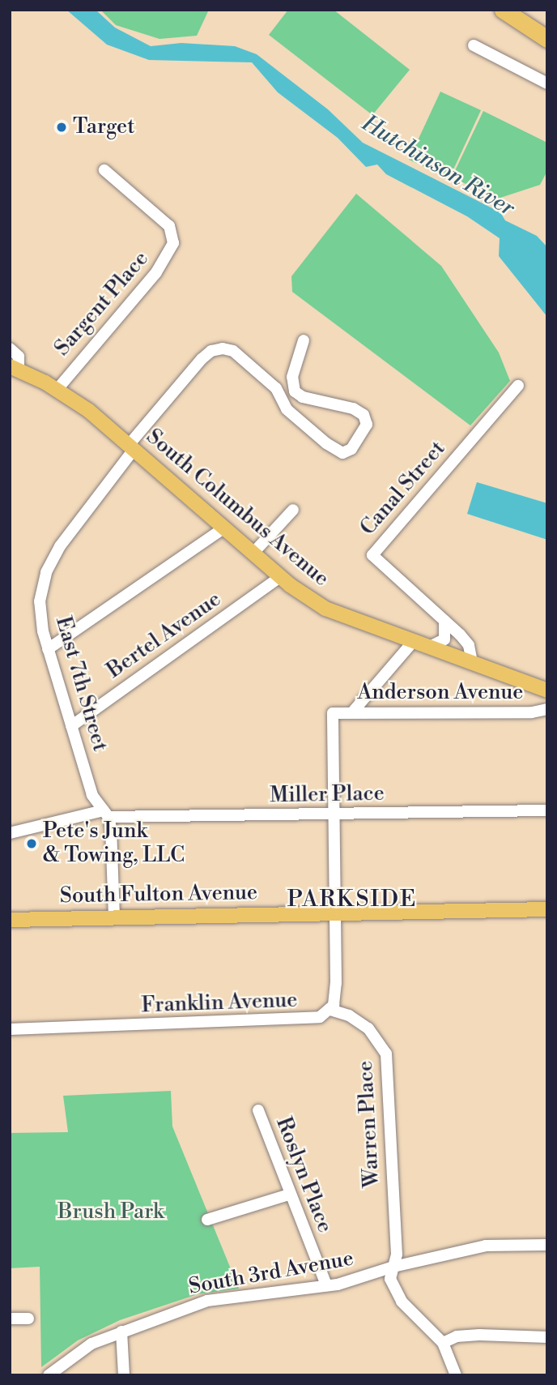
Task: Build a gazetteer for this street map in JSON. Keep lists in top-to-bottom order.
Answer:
{
  "streets": {
    "main road": ["South Columbus Avenue", "South Fulton Avenue"],
    "street": [
      "Sargent Place",
      "Canal Street",
      "Bertel Avenue",
      "East 7th Street",
      "Anderson Avenue",
      "Miller Place",
      "Franklin Avenue",
      "Warren Place",
      "Roslyn Place",
      "South 3rd Avenue"
    ]
  },
  "crossings": [
    ["Sargent Place", "South Columbus Avenue"],
    ["Canal Street", "South Columbus Avenue"],
    ["South Columbus Avenue", "Bertel Avenue"],
    ["South Columbus Avenue", "East 7th Street"],
    ["Bertel Avenue", "East 7th Street"],
    ["East 7th Street", "Miller Place"],
    ["East 7th Street", "South Fulton Avenue"],
    ["Anderson Avenue", "Miller Place"],
    ["Franklin Avenue", "Warren Place"],
    ["Warren Place", "South 3rd Avenue"],
    ["Roslyn Place", "South 3rd Avenue"]
  ],
  "districts": ["PARKSIDE"],
  "water": ["Hutchinson River"],
  "parks": ["Brush Park"],
  "places": ["Target", "Pete's Junk & Towing, LLC"]
}
